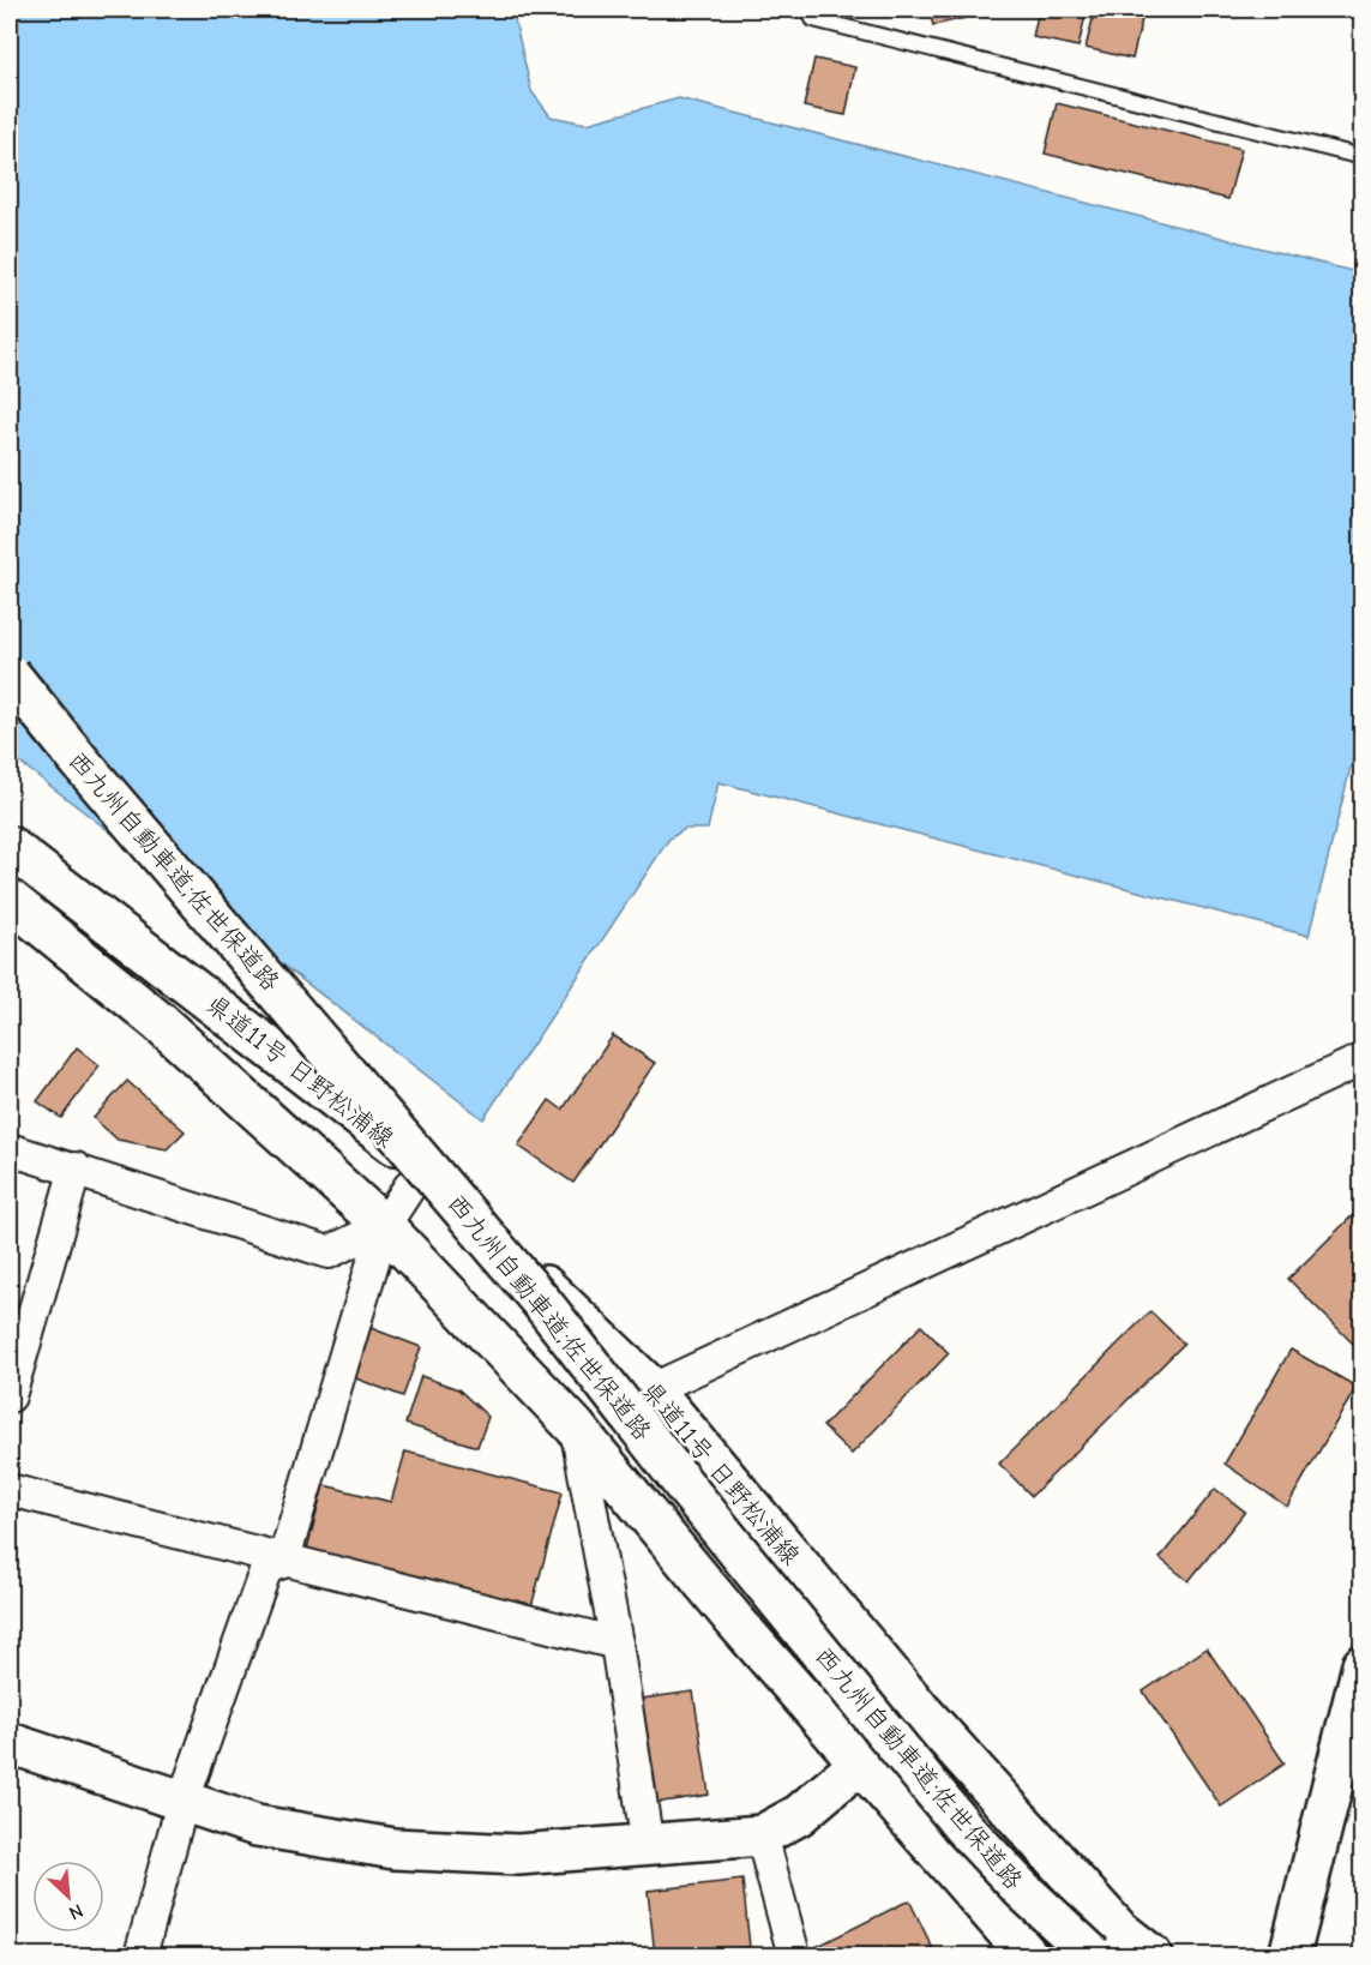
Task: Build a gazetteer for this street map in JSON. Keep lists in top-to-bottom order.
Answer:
{
  "streets": {
    "main road": ["西九州自動車道;佐世保道路", "県道11号 日野松浦線"]
  },
  "north": "bottom right"
}
